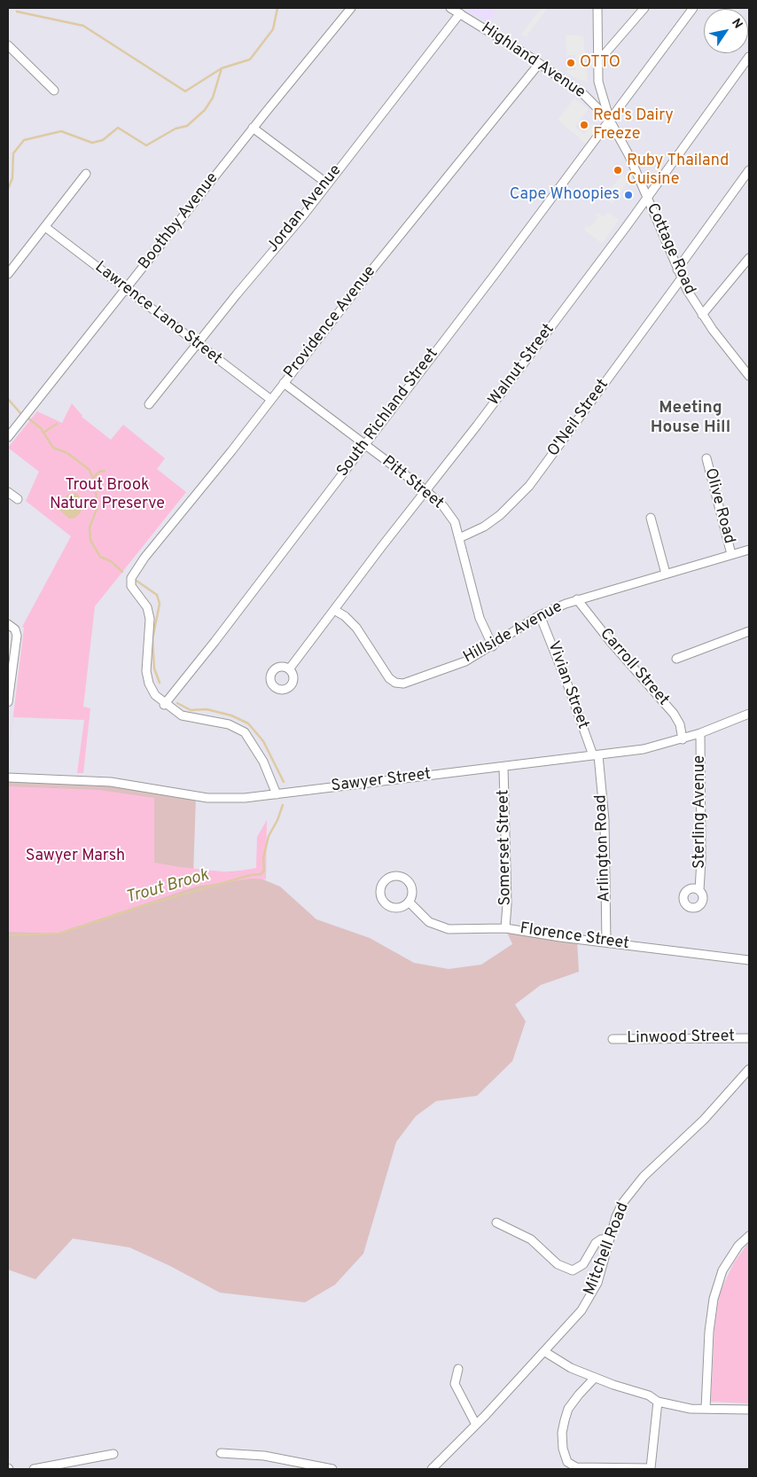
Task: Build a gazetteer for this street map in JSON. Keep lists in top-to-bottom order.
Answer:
{
  "streets": {
    "street": [
      "Highland Avenue",
      "Jordan Avenue",
      "Boothby Avenue",
      "Cottage Road",
      "Lawrence Lano Street",
      "Providence Avenue",
      "Walnut Street",
      "South Richland Street",
      "O'Neil Street",
      "Pitt Street",
      "Olive Road",
      "Hillside Avenue",
      "Carroll Street",
      "Vivian Street",
      "Sawyer Street",
      "Sterling Avenue",
      "Somerset Street",
      "Arlington Road",
      "Florence Street",
      "Linwood Street",
      "Mitchell Road"
    ]
  },
  "crossings": [
    ["Highland Avenue", "Jordan Avenue"],
    ["Highland Avenue", "Cottage Road"],
    ["Highland Avenue", "Providence Avenue"],
    ["Highland Avenue", "South Richland Street"],
    ["Jordan Avenue", "Lawrence Lano Street"],
    ["Boothby Avenue", "Lawrence Lano Street"],
    ["Cottage Road", "Walnut Street"],
    ["Cottage Road", "South Richland Street"],
    ["Cottage Road", "O'Neil Street"],
    ["Lawrence Lano Street", "Providence Avenue"],
    ["Providence Avenue", "South Richland Street"],
    ["Providence Avenue", "Pitt Street"],
    ["Walnut Street", "Pitt Street"],
    ["Walnut Street", "Hillside Avenue"],
    ["South Richland Street", "Pitt Street"],
    ["O'Neil Street", "Pitt Street"],
    ["Pitt Street", "Hillside Avenue"],
    ["Olive Road", "Hillside Avenue"],
    ["Hillside Avenue", "Carroll Street"],
    ["Hillside Avenue", "Vivian Street"],
    ["Carroll Street", "Sawyer Street"],
    ["Vivian Street", "Sawyer Street"],
    ["Vivian Street", "Arlington Road"],
    ["Sawyer Street", "Sterling Avenue"],
    ["Sawyer Street", "Somerset Street"],
    ["Sawyer Street", "Arlington Road"],
    ["Somerset Street", "Florence Street"],
    ["Arlington Road", "Florence Street"]
  ],
  "districts": ["Meeting House Hill"],
  "water": ["Trout Brook"],
  "parks": ["Trout Brook Nature Preserve", "Sawyer Marsh"],
  "places": [
    "OTTO",
    "Red's Dairy Freeze",
    "Ruby Thailand Cuisine",
    "Cape Whoopies"
  ],
  "north": "top right"
}
